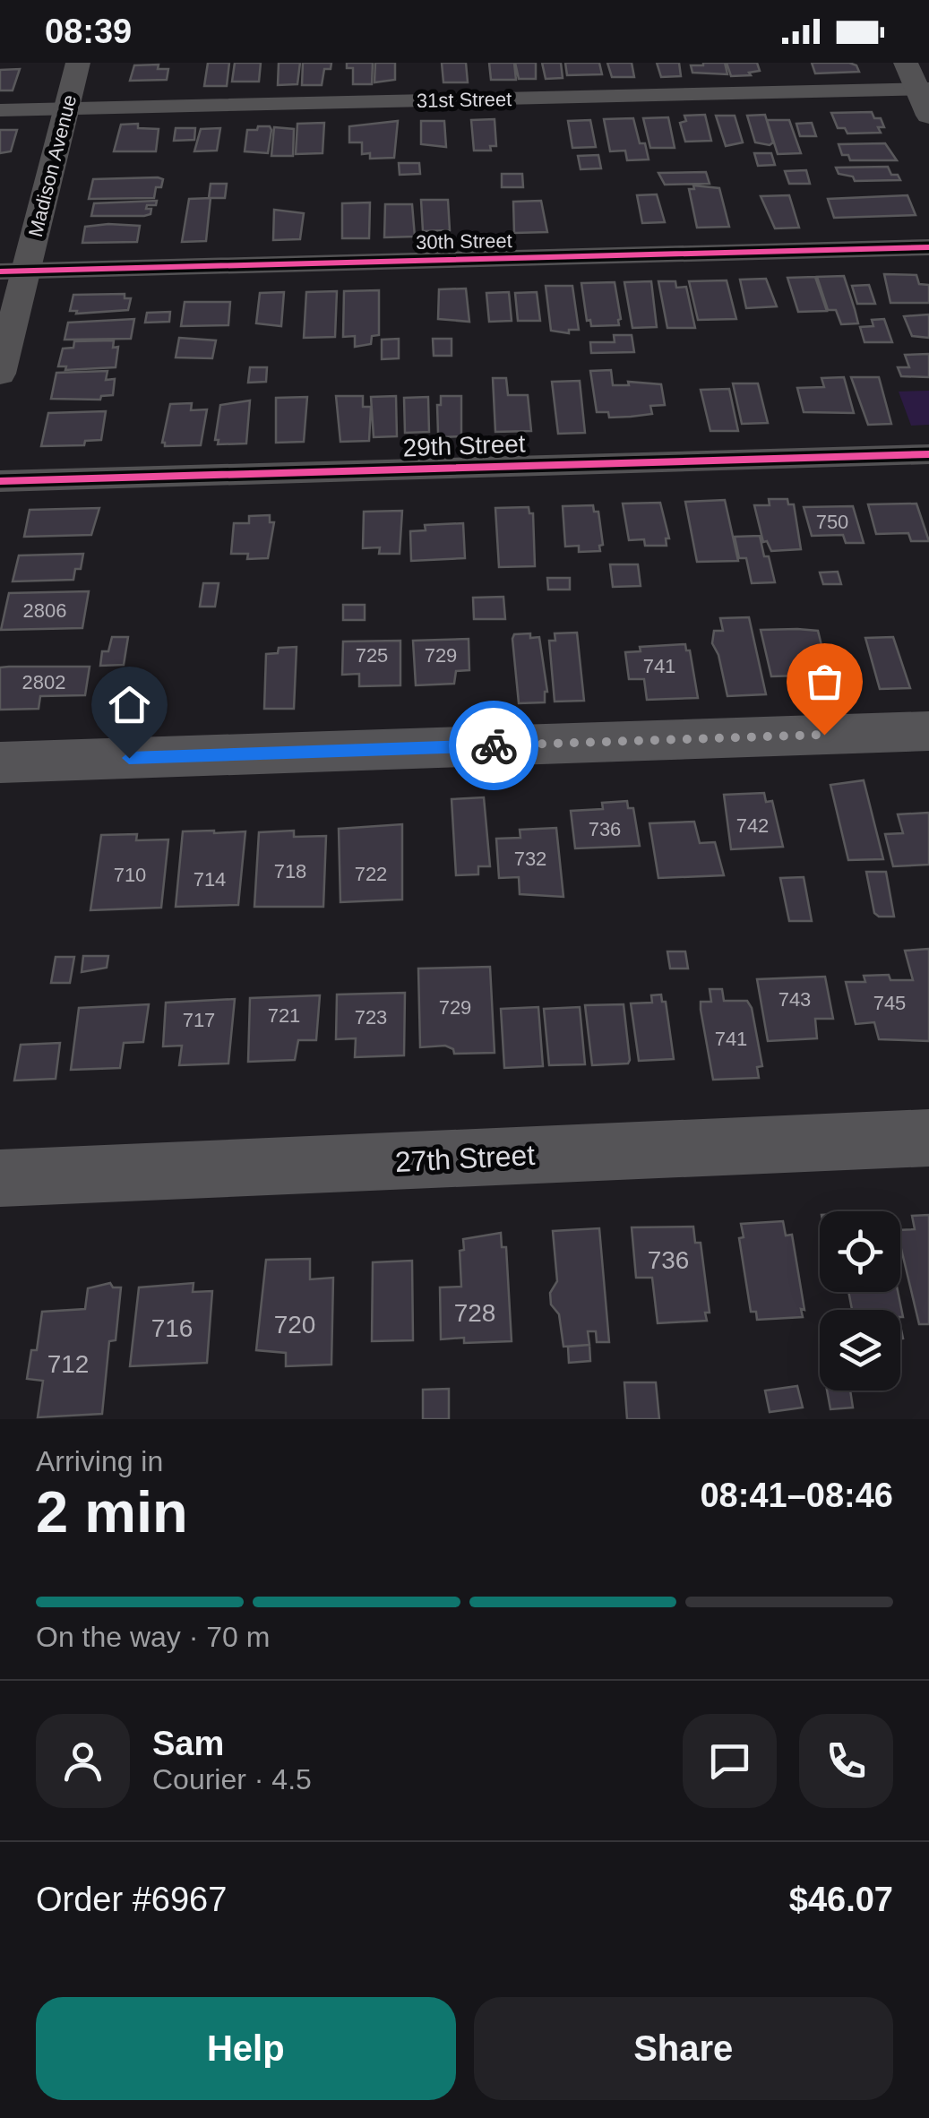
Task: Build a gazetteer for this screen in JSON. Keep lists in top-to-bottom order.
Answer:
{
  "streets": {
    "main road": ["27th Street"],
    "street": [
      "31st Street",
      "Madison Avenue",
      "30th Street",
      "29th Street"
    ]
  },
  "crossings": [
    ["31st Street", "Madison Avenue"],
    ["Madison Avenue", "30th Street"]
  ],
  "house_numbers": [
    "750",
    "2806",
    "725",
    "729",
    "741",
    "2802",
    "742",
    "736",
    "732",
    "718",
    "722",
    "710",
    "714",
    "743",
    "745",
    "729",
    "721",
    "723",
    "717",
    "741",
    "736",
    "728",
    "720",
    "716",
    "712"
  ],
  "page": {
    "status": "08:39",
    "heading": ["2 min", "Arriving in", "08:41–08:46"],
    "panel": [
      "Sam",
      "Courier · 4.5",
      "Order #6967",
      "$46.07"
    ],
    "bar": "On the way · 70 m",
    "buttons": ["Help", "Share"]
  }
}
